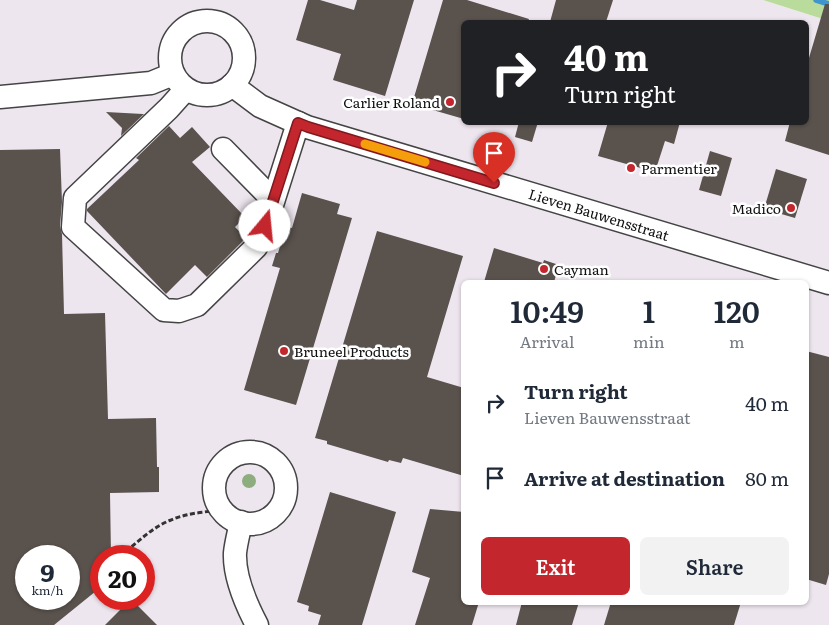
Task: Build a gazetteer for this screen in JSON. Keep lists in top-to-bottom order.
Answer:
{
  "streets": {
    "street": ["Lieven Bauwensstraat"]
  },
  "places": [
    "Carlier Roland",
    "Parmentier",
    "Madico",
    "Cayman",
    "Bruneel Products"
  ],
  "page": {
    "turn": ["40 m", "Turn right"],
    "eta": [
      "10:49",
      "Arrival",
      "1",
      "min",
      "120",
      "m"
    ],
    "list": [
      {
        "name": "Turn right",
        "note": "Lieven Bauwensstraat",
        "value": "40 m"
      },
      {
        "name": "Arrive at destination",
        "value": "80 m"
      }
    ],
    "buttons": ["Exit", "Share"],
    "speed": "9 km/h",
    "limit": "20"
  }
}
